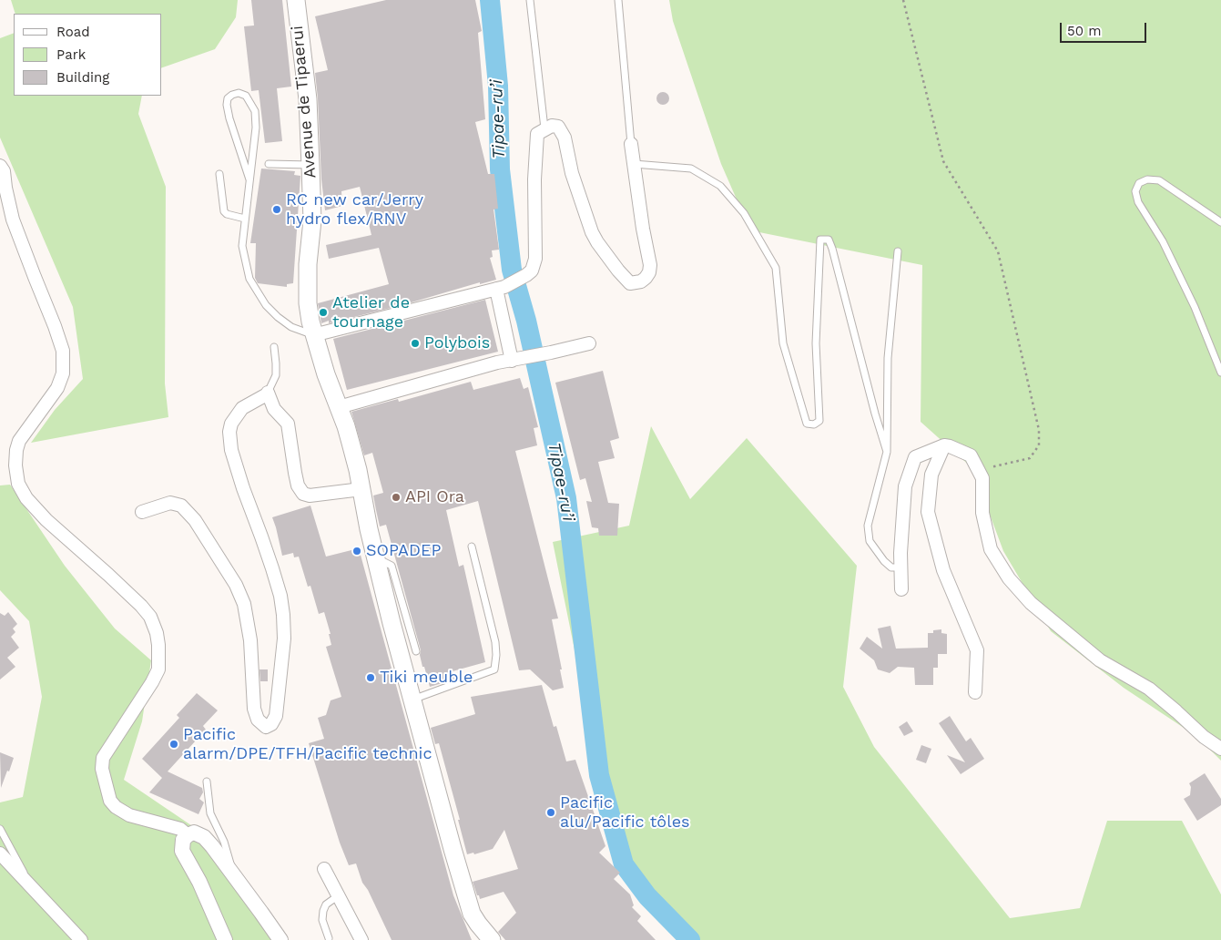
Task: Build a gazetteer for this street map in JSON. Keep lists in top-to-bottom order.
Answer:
{
  "streets": {
    "main road": ["Avenue de Tipaerui"]
  },
  "water": ["Tipae-ru’i"],
  "places": [
    "RC new car/Jerry hydro flex/RNV",
    "Atelier de tournage",
    "Polybois",
    "API Ora",
    "SOPADEP",
    "Tiki meuble",
    "Pacific alarm/DPE/TFH/Pacific technic",
    "Pacific alu/Pacific tôles"
  ],
  "legend": ["Road", "Park", "Building"],
  "scale_bar": "50 m"
}
